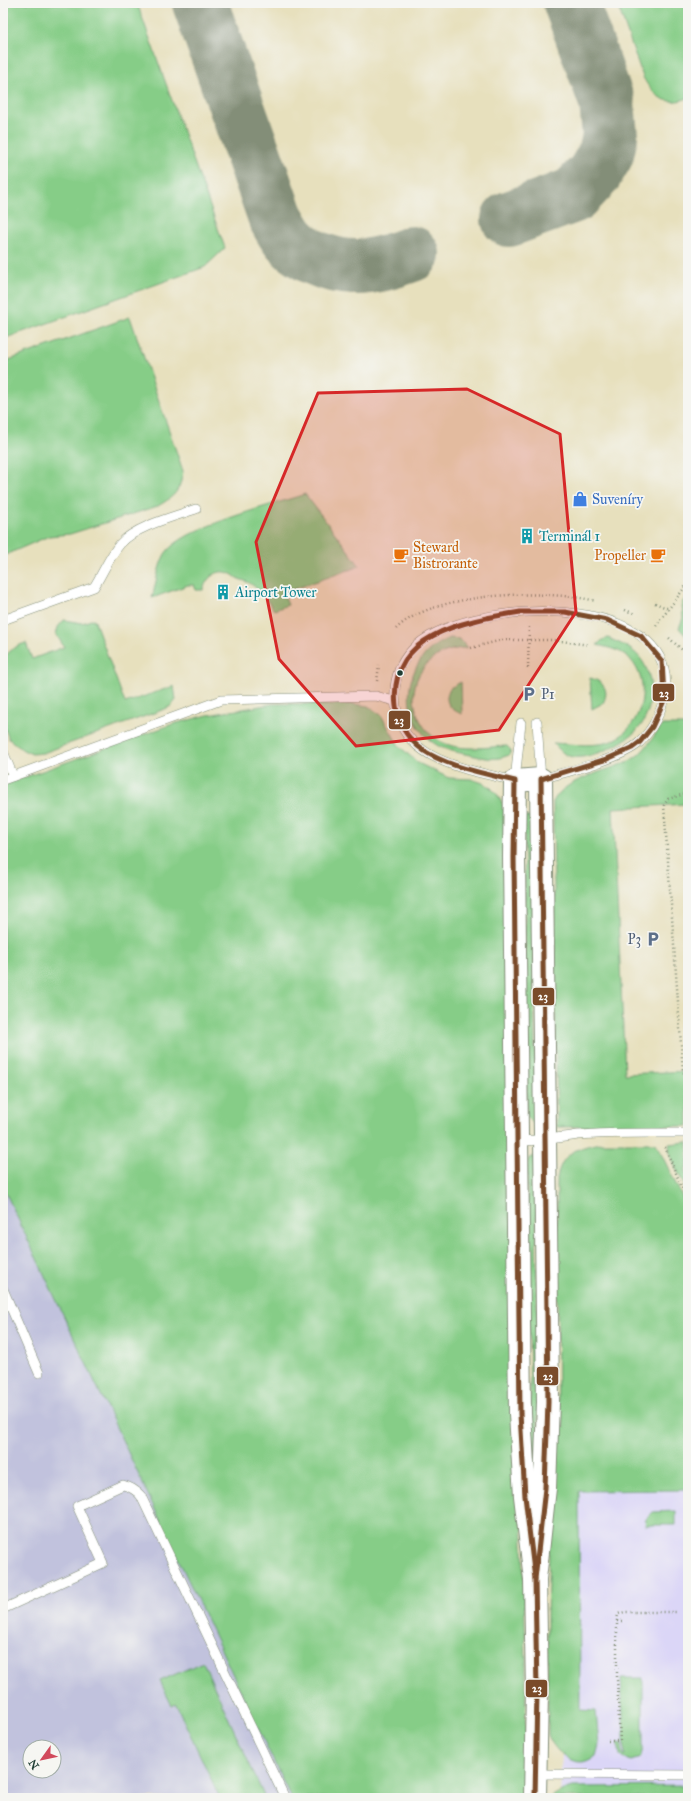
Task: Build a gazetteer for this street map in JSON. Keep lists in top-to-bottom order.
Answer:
{
  "places": {
    "shop": ["Suveníry"],
    "building": ["Terminál 1", "Airport Tower"],
    "cafe": ["Steward Bistrorante", "Propeller"],
    "parking": ["P1", "P3"]
  },
  "lines": ["transit line 23"],
  "north": "bottom left"
}
